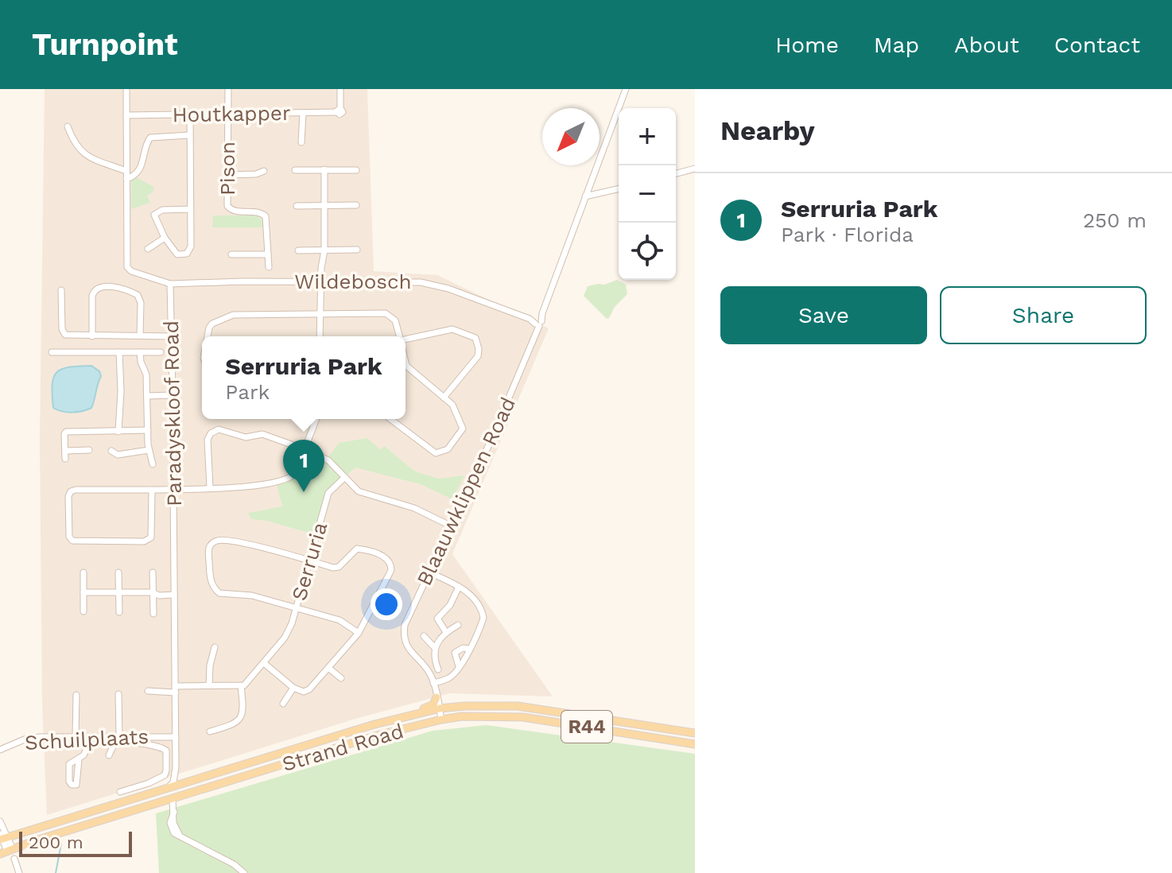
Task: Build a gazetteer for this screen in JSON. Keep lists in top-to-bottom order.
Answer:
{
  "streets": {
    "main road": ["R44", "Strand Road"],
    "street": [
      "Houtkapper",
      "Pison",
      "Wildebosch",
      "Paradyskloof Road",
      "Blaauwklippen Road",
      "Serruria",
      "Schuilplaats"
    ]
  },
  "crossings": [
    ["Houtkapper", "Pison"],
    ["Wildebosch", "Paradyskloof Road"],
    ["Wildebosch", "Blaauwklippen Road"],
    ["Paradyskloof Road", "Schuilplaats"],
    ["Paradyskloof Road", "Strand Road"],
    ["Blaauwklippen Road", "Strand Road"]
  ],
  "scale_bar": "200 m",
  "north": "bottom left",
  "page": {
    "header": "Turnpoint",
    "nav": [
      "Home",
      "Map",
      "About",
      "Contact"
    ],
    "heading": "Nearby",
    "map_buttons": ["+", "−"],
    "list": [
      {
        "mark": "1",
        "name": "Serruria Park",
        "note": "Park · Florida",
        "value": "250 m"
      }
    ],
    "buttons": ["Save", "Share"],
    "popup": ["Serruria Park", "Park"],
    "pins": "1",
    "scale": "200 m"
  }
}
